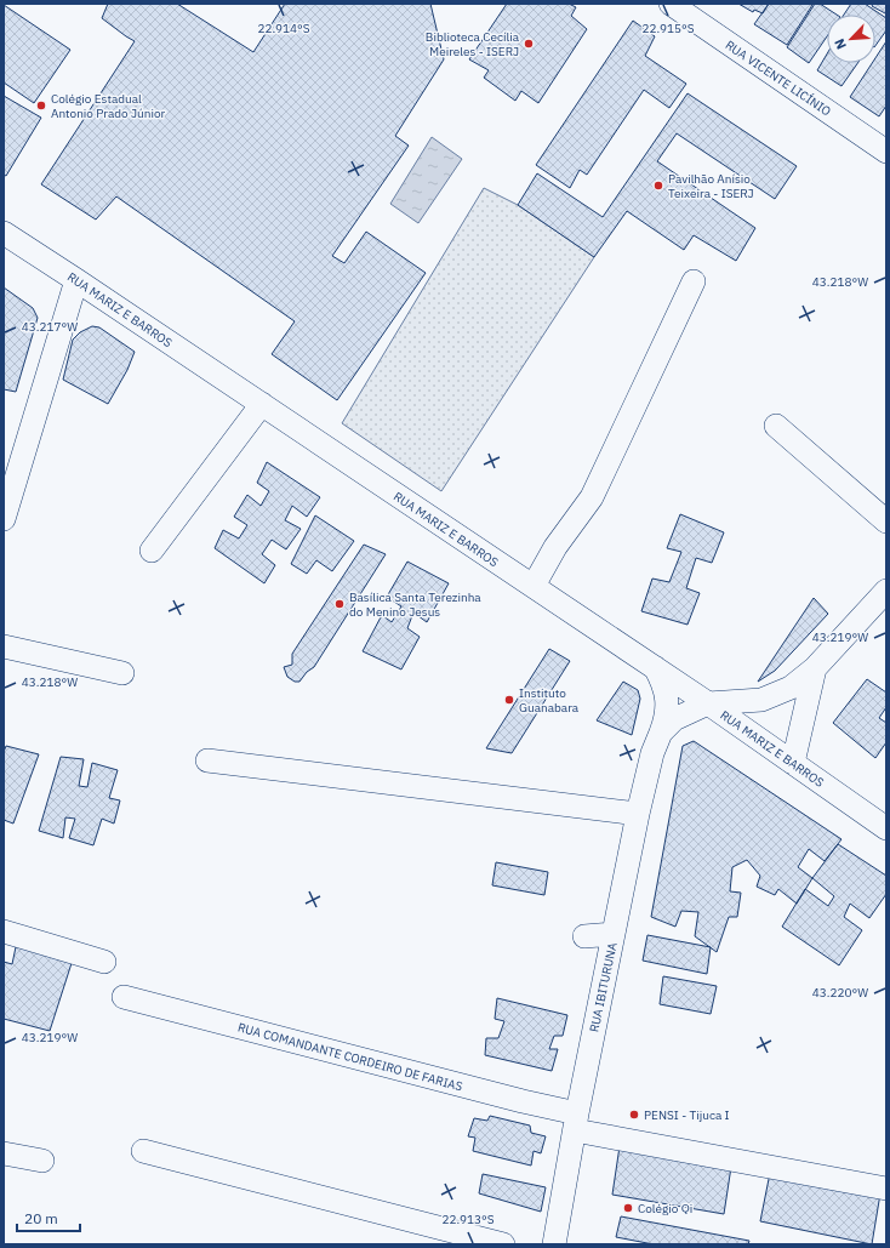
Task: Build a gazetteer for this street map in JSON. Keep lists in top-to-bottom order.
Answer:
{
  "streets": {
    "street": [
      "RUA VICENTE LICÍNIO",
      "RUA MARIZ E BARROS",
      "RUA IBITURUNA",
      "RUA COMANDANTE CORDEIRO DE FARIAS"
    ]
  },
  "crossings": [
    ["RUA MARIZ E BARROS", "RUA IBITURUNA"],
    ["RUA IBITURUNA", "RUA COMANDANTE CORDEIRO DE FARIAS"]
  ],
  "places": [
    "Biblioteca Cecília Meireles - ISERJ",
    "Colégio Estadual Antonio Prado Júnior",
    "Pavilhão Anísio Teixeira - ISERJ",
    "Basílica Santa Terezinha do Menino Jesus",
    "Instituto Guanabara",
    "PENSI - Tijuca I",
    "Colégio Qi"
  ],
  "scale_bar": "20 m",
  "north": "bottom left",
  "coordinates": [
    "22.914°S",
    "22.915°S",
    "43.218°W",
    "43.217°W",
    "43.219°W",
    "43.220°W",
    "22.913°S"
  ]
}
